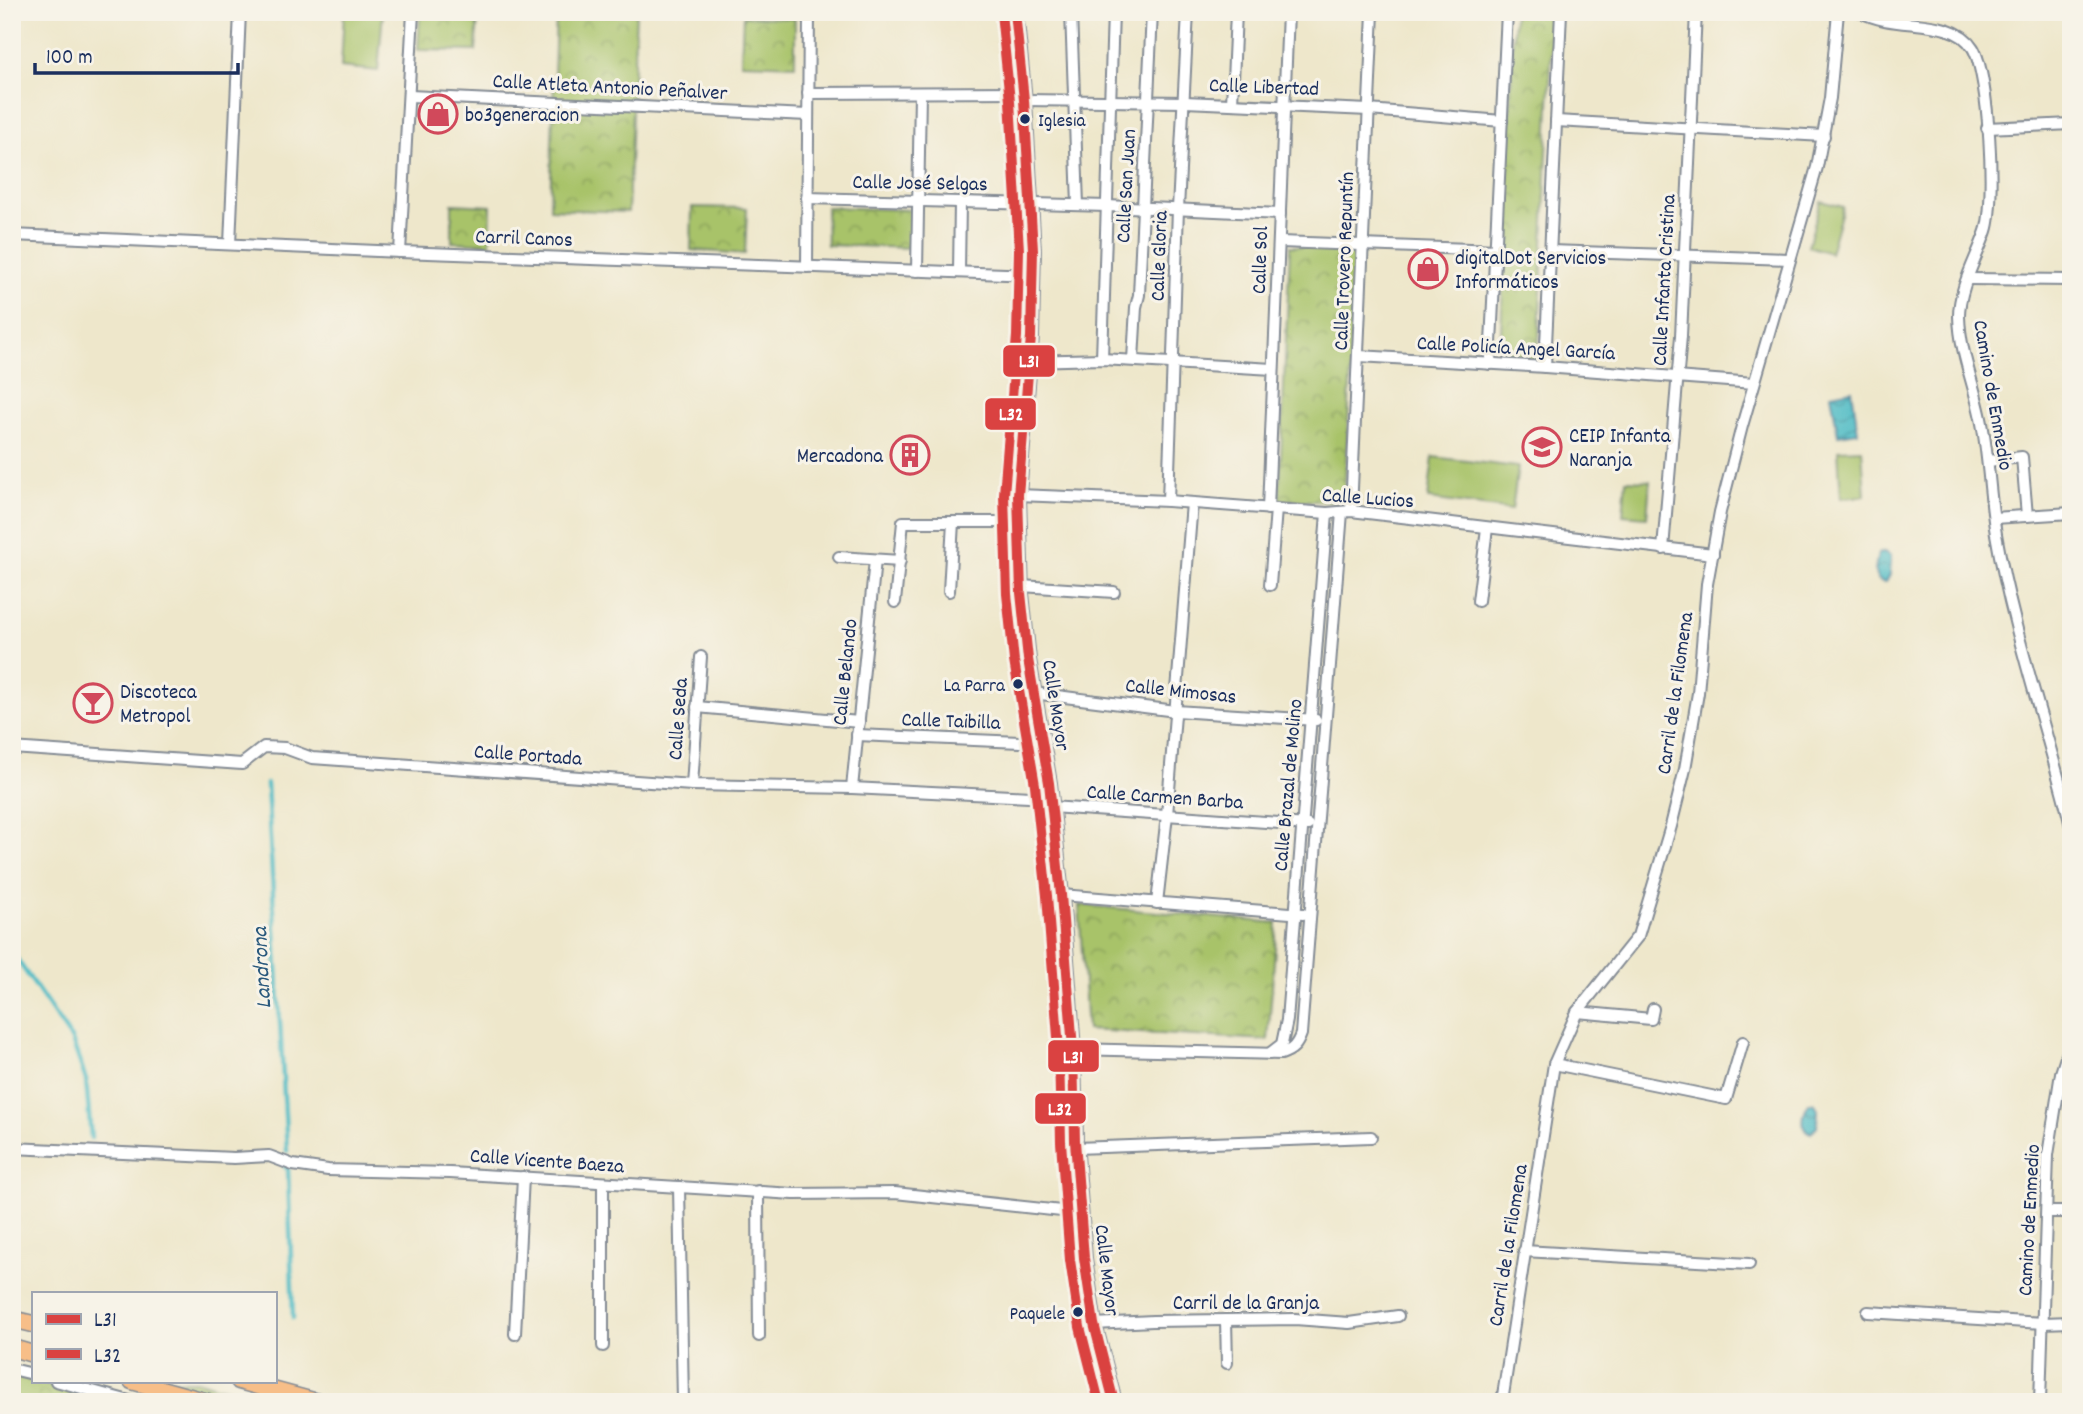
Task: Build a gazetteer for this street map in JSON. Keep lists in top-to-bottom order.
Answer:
{
  "streets": {
    "main road": ["Calle Mayor"],
    "street": [
      "Calle Atleta Antonio Peñalver",
      "Calle Libertad",
      "Calle José Selgas",
      "Calle San Juan",
      "Carril Canos",
      "Calle Gloria",
      "Calle Sol",
      "Calle Trovero Repuntín",
      "Calle Infanta Cristina",
      "Calle Policía Angel García",
      "Camino de Enmedio",
      "Calle Lucios",
      "Calle Belando",
      "Calle Mimosas",
      "Carril de la Filomena",
      "Calle Seda",
      "Calle Taibilla",
      "Calle Portada",
      "Calle Brazal de Molino",
      "Calle Carmen Barba",
      "Calle Vicente Baeza",
      "Carril de la Granja"
    ]
  },
  "crossings": [
    ["Calle Libertad", "Calle San Juan"],
    ["Calle Libertad", "Calle Gloria"],
    ["Calle Libertad", "Calle Sol"],
    ["Calle Libertad", "Calle Trovero Repuntín"],
    ["Calle Libertad", "Calle Mayor"],
    ["Calle José Selgas", "Calle San Juan"],
    ["Calle José Selgas", "Calle Gloria"],
    ["Calle José Selgas", "Calle Sol"],
    ["Calle José Selgas", "Calle Mayor"],
    ["Carril Canos", "Calle Mayor"],
    ["Calle Gloria", "Calle Lucios"],
    ["Calle Sol", "Calle Lucios"],
    ["Calle Trovero Repuntín", "Calle Policía Angel García"],
    ["Calle Trovero Repuntín", "Calle Lucios"],
    ["Calle Trovero Repuntín", "Calle Mimosas"],
    ["Calle Trovero Repuntín", "Calle Brazal de Molino"],
    ["Calle Trovero Repuntín", "Calle Carmen Barba"],
    ["Calle Infanta Cristina", "Calle Policía Angel García"],
    ["Calle Infanta Cristina", "Calle Lucios"],
    ["Calle Policía Angel García", "Carril de la Filomena"],
    ["Calle Lucios", "Carril de la Filomena"],
    ["Calle Lucios", "Calle Mayor"],
    ["Calle Lucios", "Calle Brazal de Molino"],
    ["Calle Belando", "Calle Taibilla"],
    ["Calle Belando", "Calle Portada"],
    ["Calle Mimosas", "Calle Mayor"],
    ["Calle Mimosas", "Calle Brazal de Molino"],
    ["Calle Mayor", "Calle Taibilla"],
    ["Calle Mayor", "Calle Portada"],
    ["Calle Mayor", "Calle Carmen Barba"],
    ["Calle Mayor", "Calle Vicente Baeza"],
    ["Calle Mayor", "Carril de la Granja"],
    ["Calle Seda", "Calle Portada"],
    ["Calle Portada", "Calle Carmen Barba"],
    ["Calle Brazal de Molino", "Calle Carmen Barba"]
  ],
  "water": ["Landrona"],
  "places": {
    "shop": ["bo3generacion", "digitalDot Servicios Informáticos"],
    "other": ["Iglesia", "La Parra", "Paquele"],
    "school or university": ["CEIP Infanta Naranja"],
    "building": ["Mercadona"],
    "bar": ["Discoteca Metropol"]
  },
  "lines": ["transit line L31", "transit line L32"],
  "legend": ["L31", "L32"],
  "scale_bar": "100 m"
}
